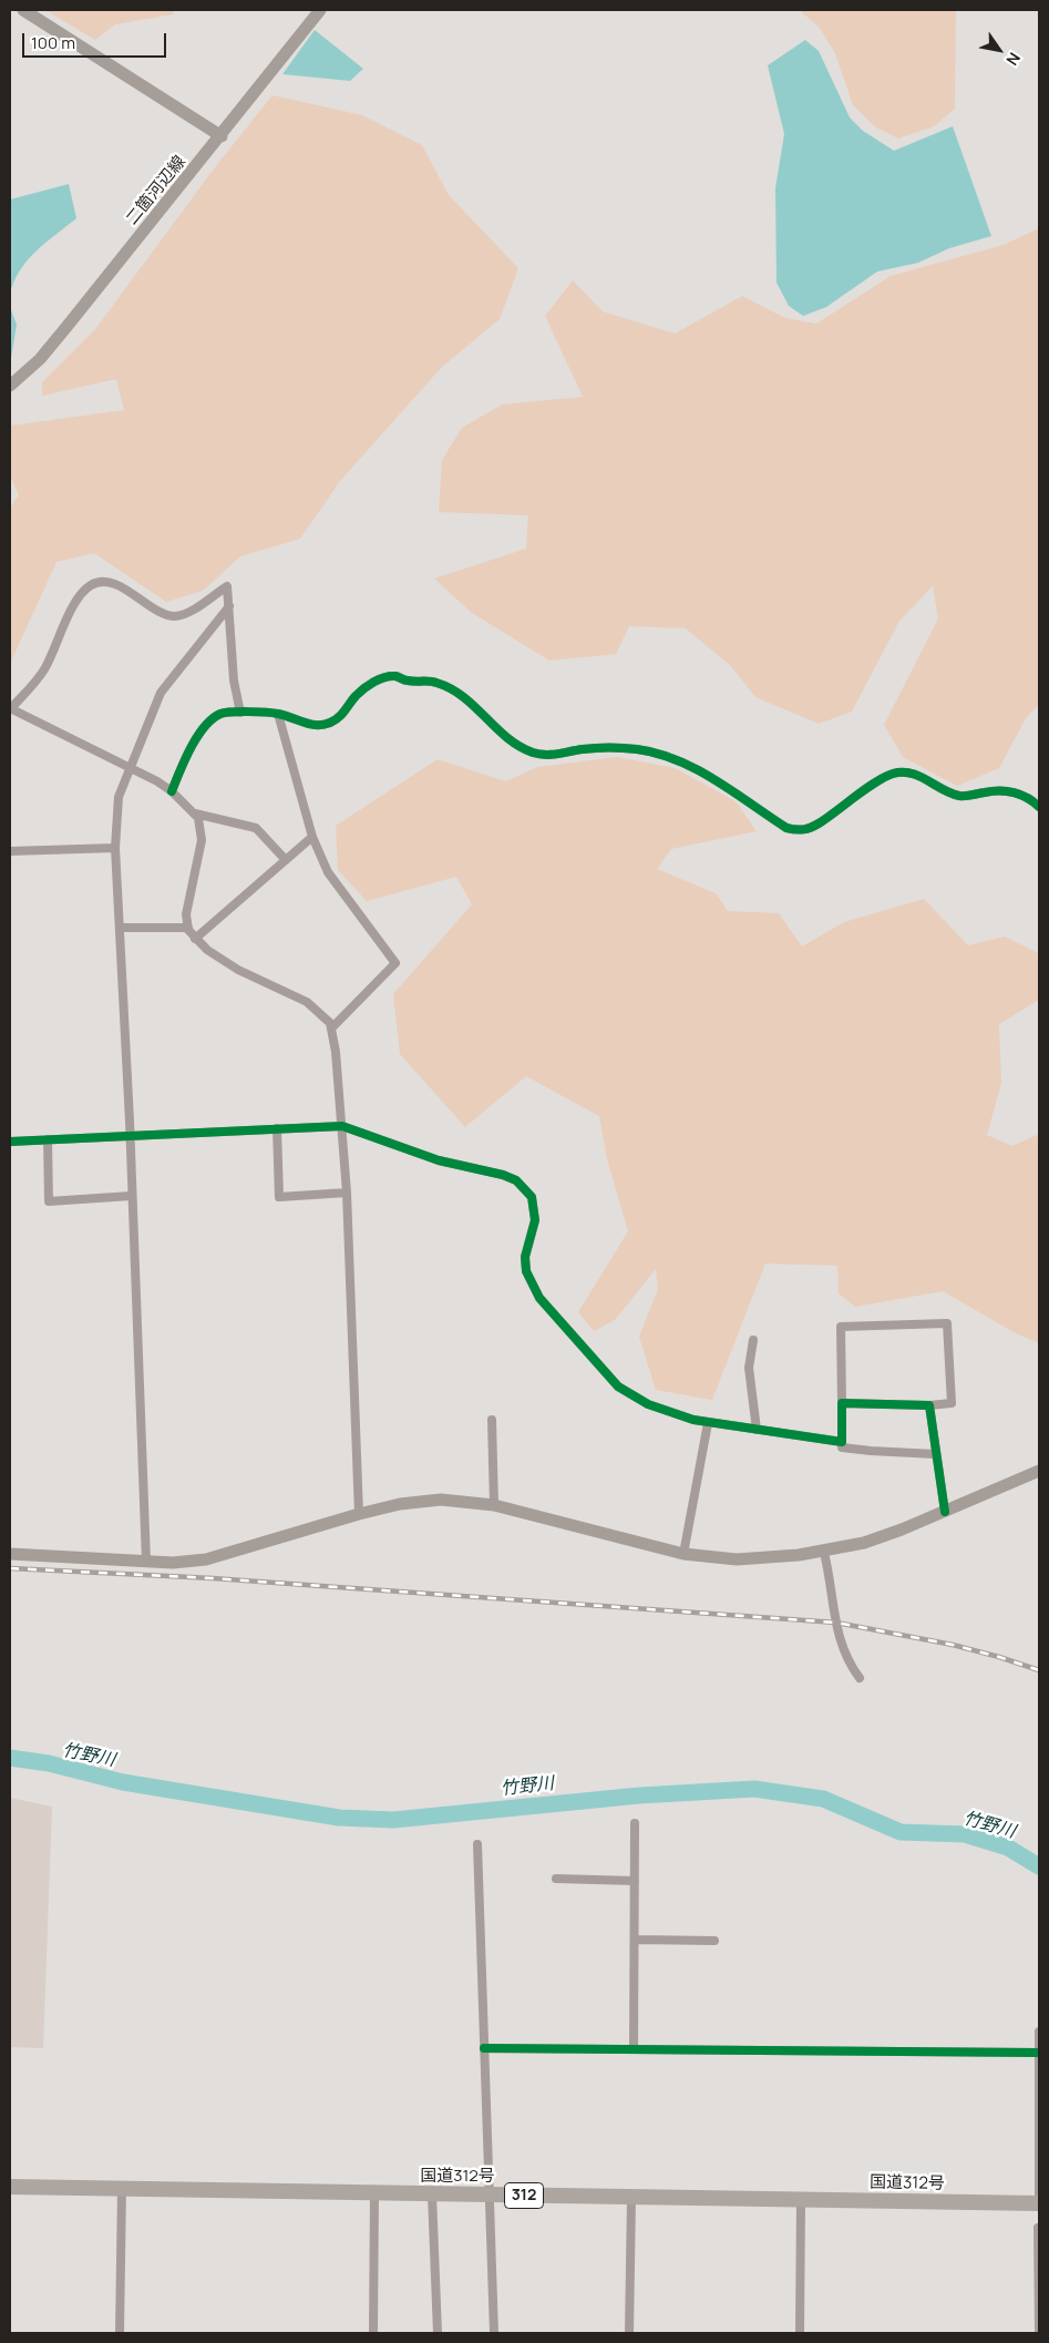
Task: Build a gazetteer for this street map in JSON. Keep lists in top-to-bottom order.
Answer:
{
  "streets": {
    "highway": ["国道312号", "312"],
    "street": ["二箇河辺線"]
  },
  "water": ["竹野川"],
  "scale_bar": "100 m",
  "north": "bottom right"
}
